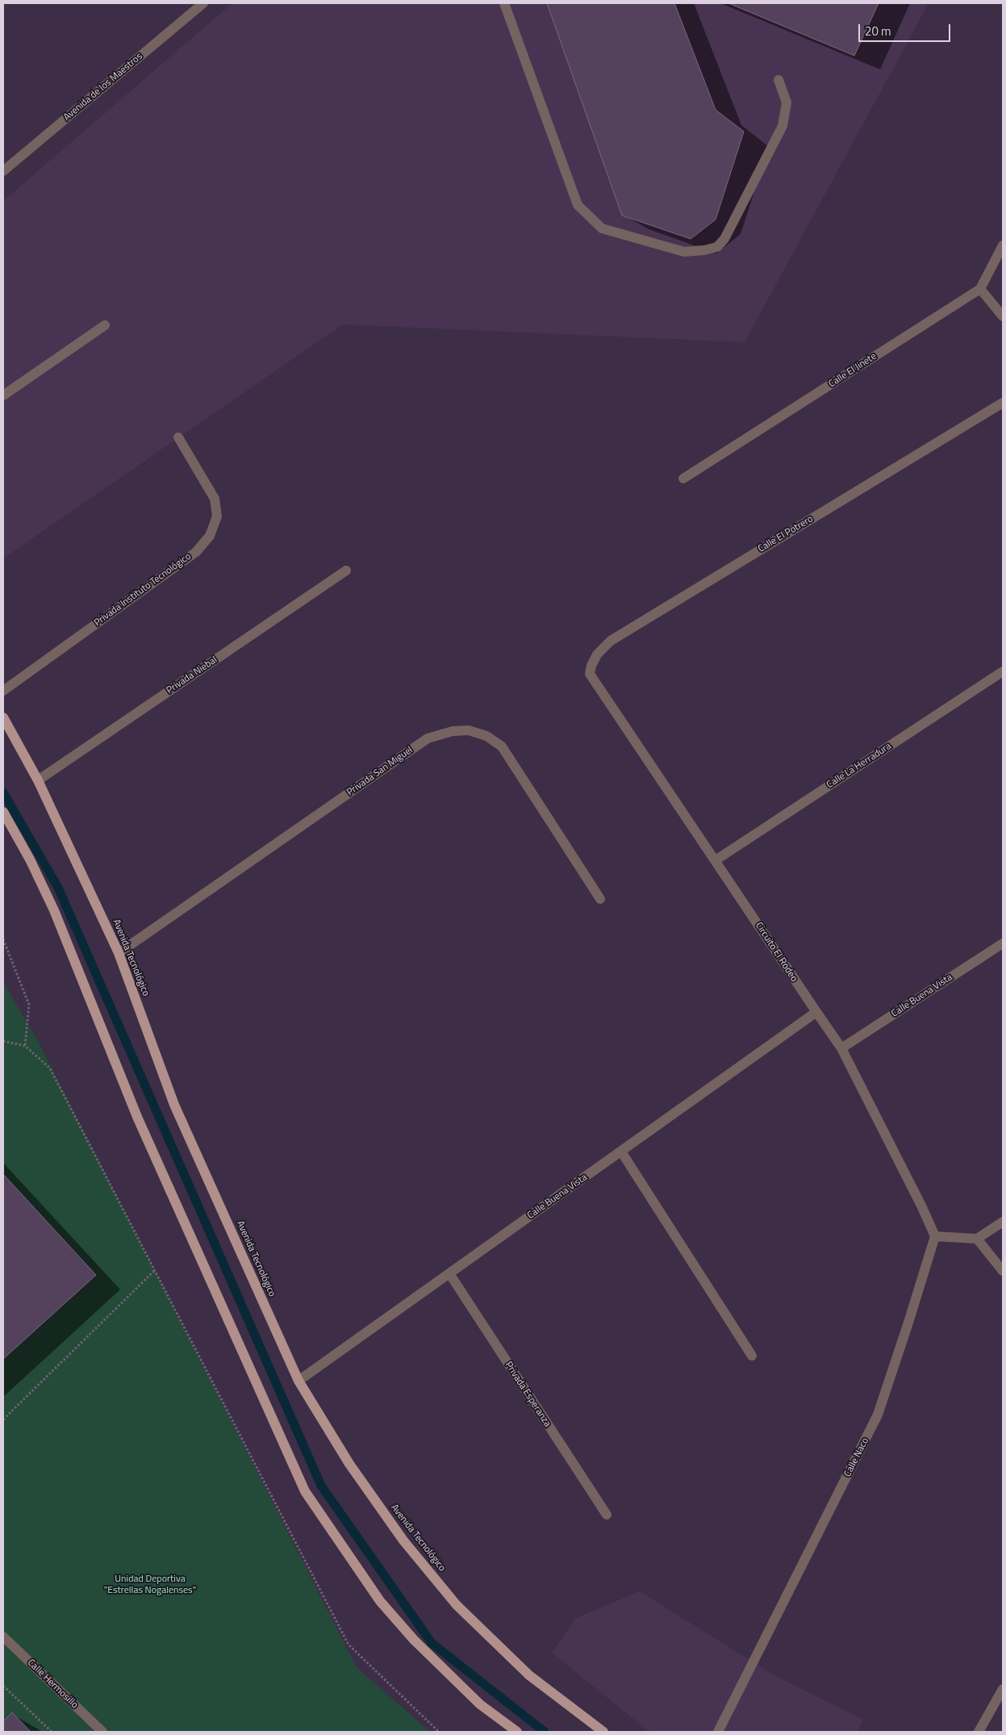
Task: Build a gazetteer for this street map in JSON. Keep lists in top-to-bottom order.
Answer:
{
  "streets": {
    "main road": ["Avenida Tecnológico"],
    "street": [
      "Avenida de los Maestros",
      "Calle El Jinete",
      "Calle El Potrero",
      "Privada Instituto Tecnológico",
      "Privada Niebal",
      "Calle La Herradura",
      "Privada San Miguel",
      "Circuito El Rodeo",
      "Calle Buena Vista",
      "Privada Esperanza",
      "Calle Naco",
      "Calle Hermosillo"
    ]
  },
  "crossings": [
    ["Calle El Potrero", "Circuito El Rodeo"],
    ["Privada Niebal", "Avenida Tecnológico"],
    ["Calle La Herradura", "Circuito El Rodeo"],
    ["Privada San Miguel", "Avenida Tecnológico"],
    ["Circuito El Rodeo", "Calle Buena Vista"],
    ["Circuito El Rodeo", "Calle Naco"],
    ["Avenida Tecnológico", "Calle Buena Vista"],
    ["Calle Buena Vista", "Privada Esperanza"]
  ],
  "parks": ["Unidad Deportiva \"Estrellas Nogalenses\""],
  "scale_bar": "20 m"
}
